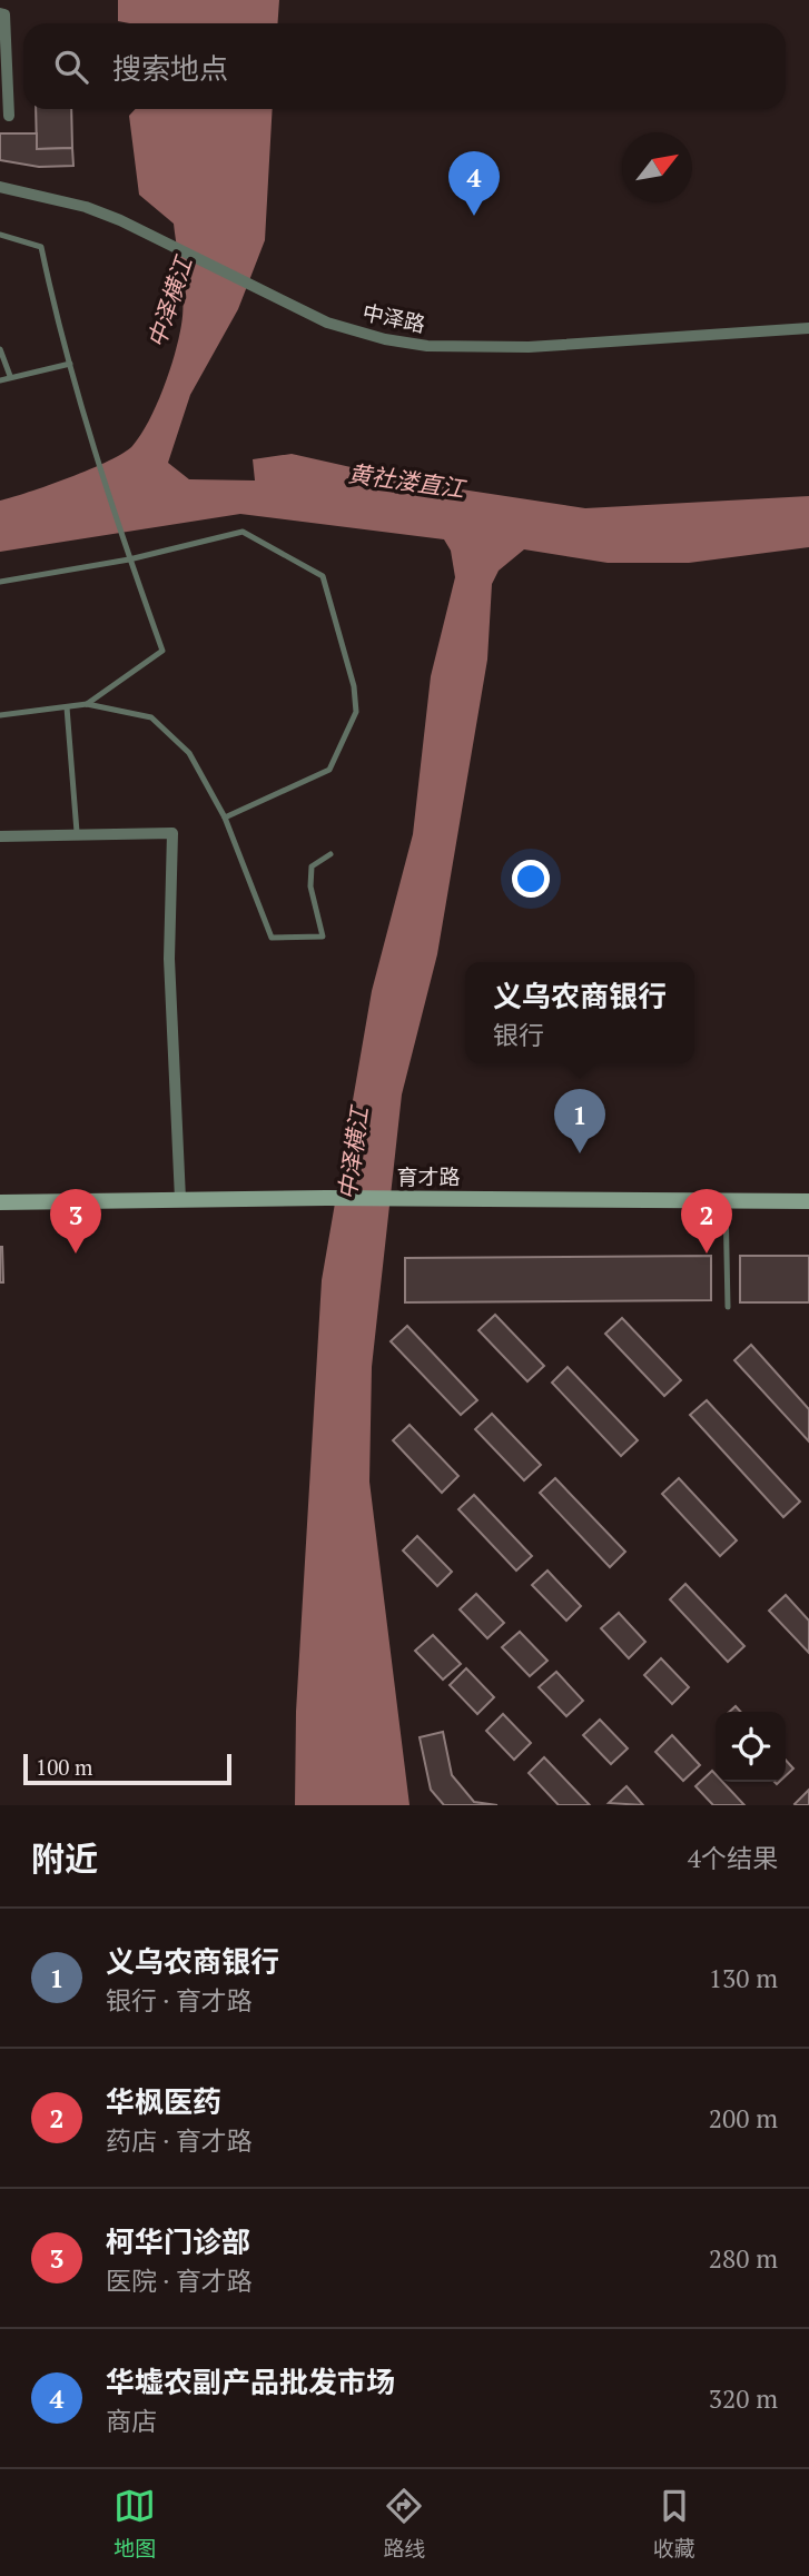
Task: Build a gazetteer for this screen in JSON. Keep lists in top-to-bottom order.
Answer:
{
  "streets": {
    "street": ["中泽路", "育才路"]
  },
  "water": ["中泽横江", "黄社溇直江"],
  "scale_bar": "100 m",
  "north": "top right",
  "page": {
    "search": "搜索地点",
    "pins": [
      "4",
      "1",
      "2",
      "3"
    ],
    "popup": ["义乌农商银行", "银行"],
    "scale": "100 m",
    "heading": ["附近", "4个结果"],
    "list": [
      {
        "mark": "1",
        "name": "义乌农商银行",
        "note": "银行 · 育才路",
        "value": "130 m"
      },
      {
        "mark": "2",
        "name": "华枫医药",
        "note": "药店 · 育才路",
        "value": "200 m"
      },
      {
        "mark": "3",
        "name": "柯华门诊部",
        "note": "医院 · 育才路",
        "value": "280 m"
      },
      {
        "mark": "4",
        "name": "华墟农副产品批发市场",
        "note": "商店",
        "value": "320 m"
      }
    ],
    "nav": ["地图", "路线", "收藏"]
  }
}
